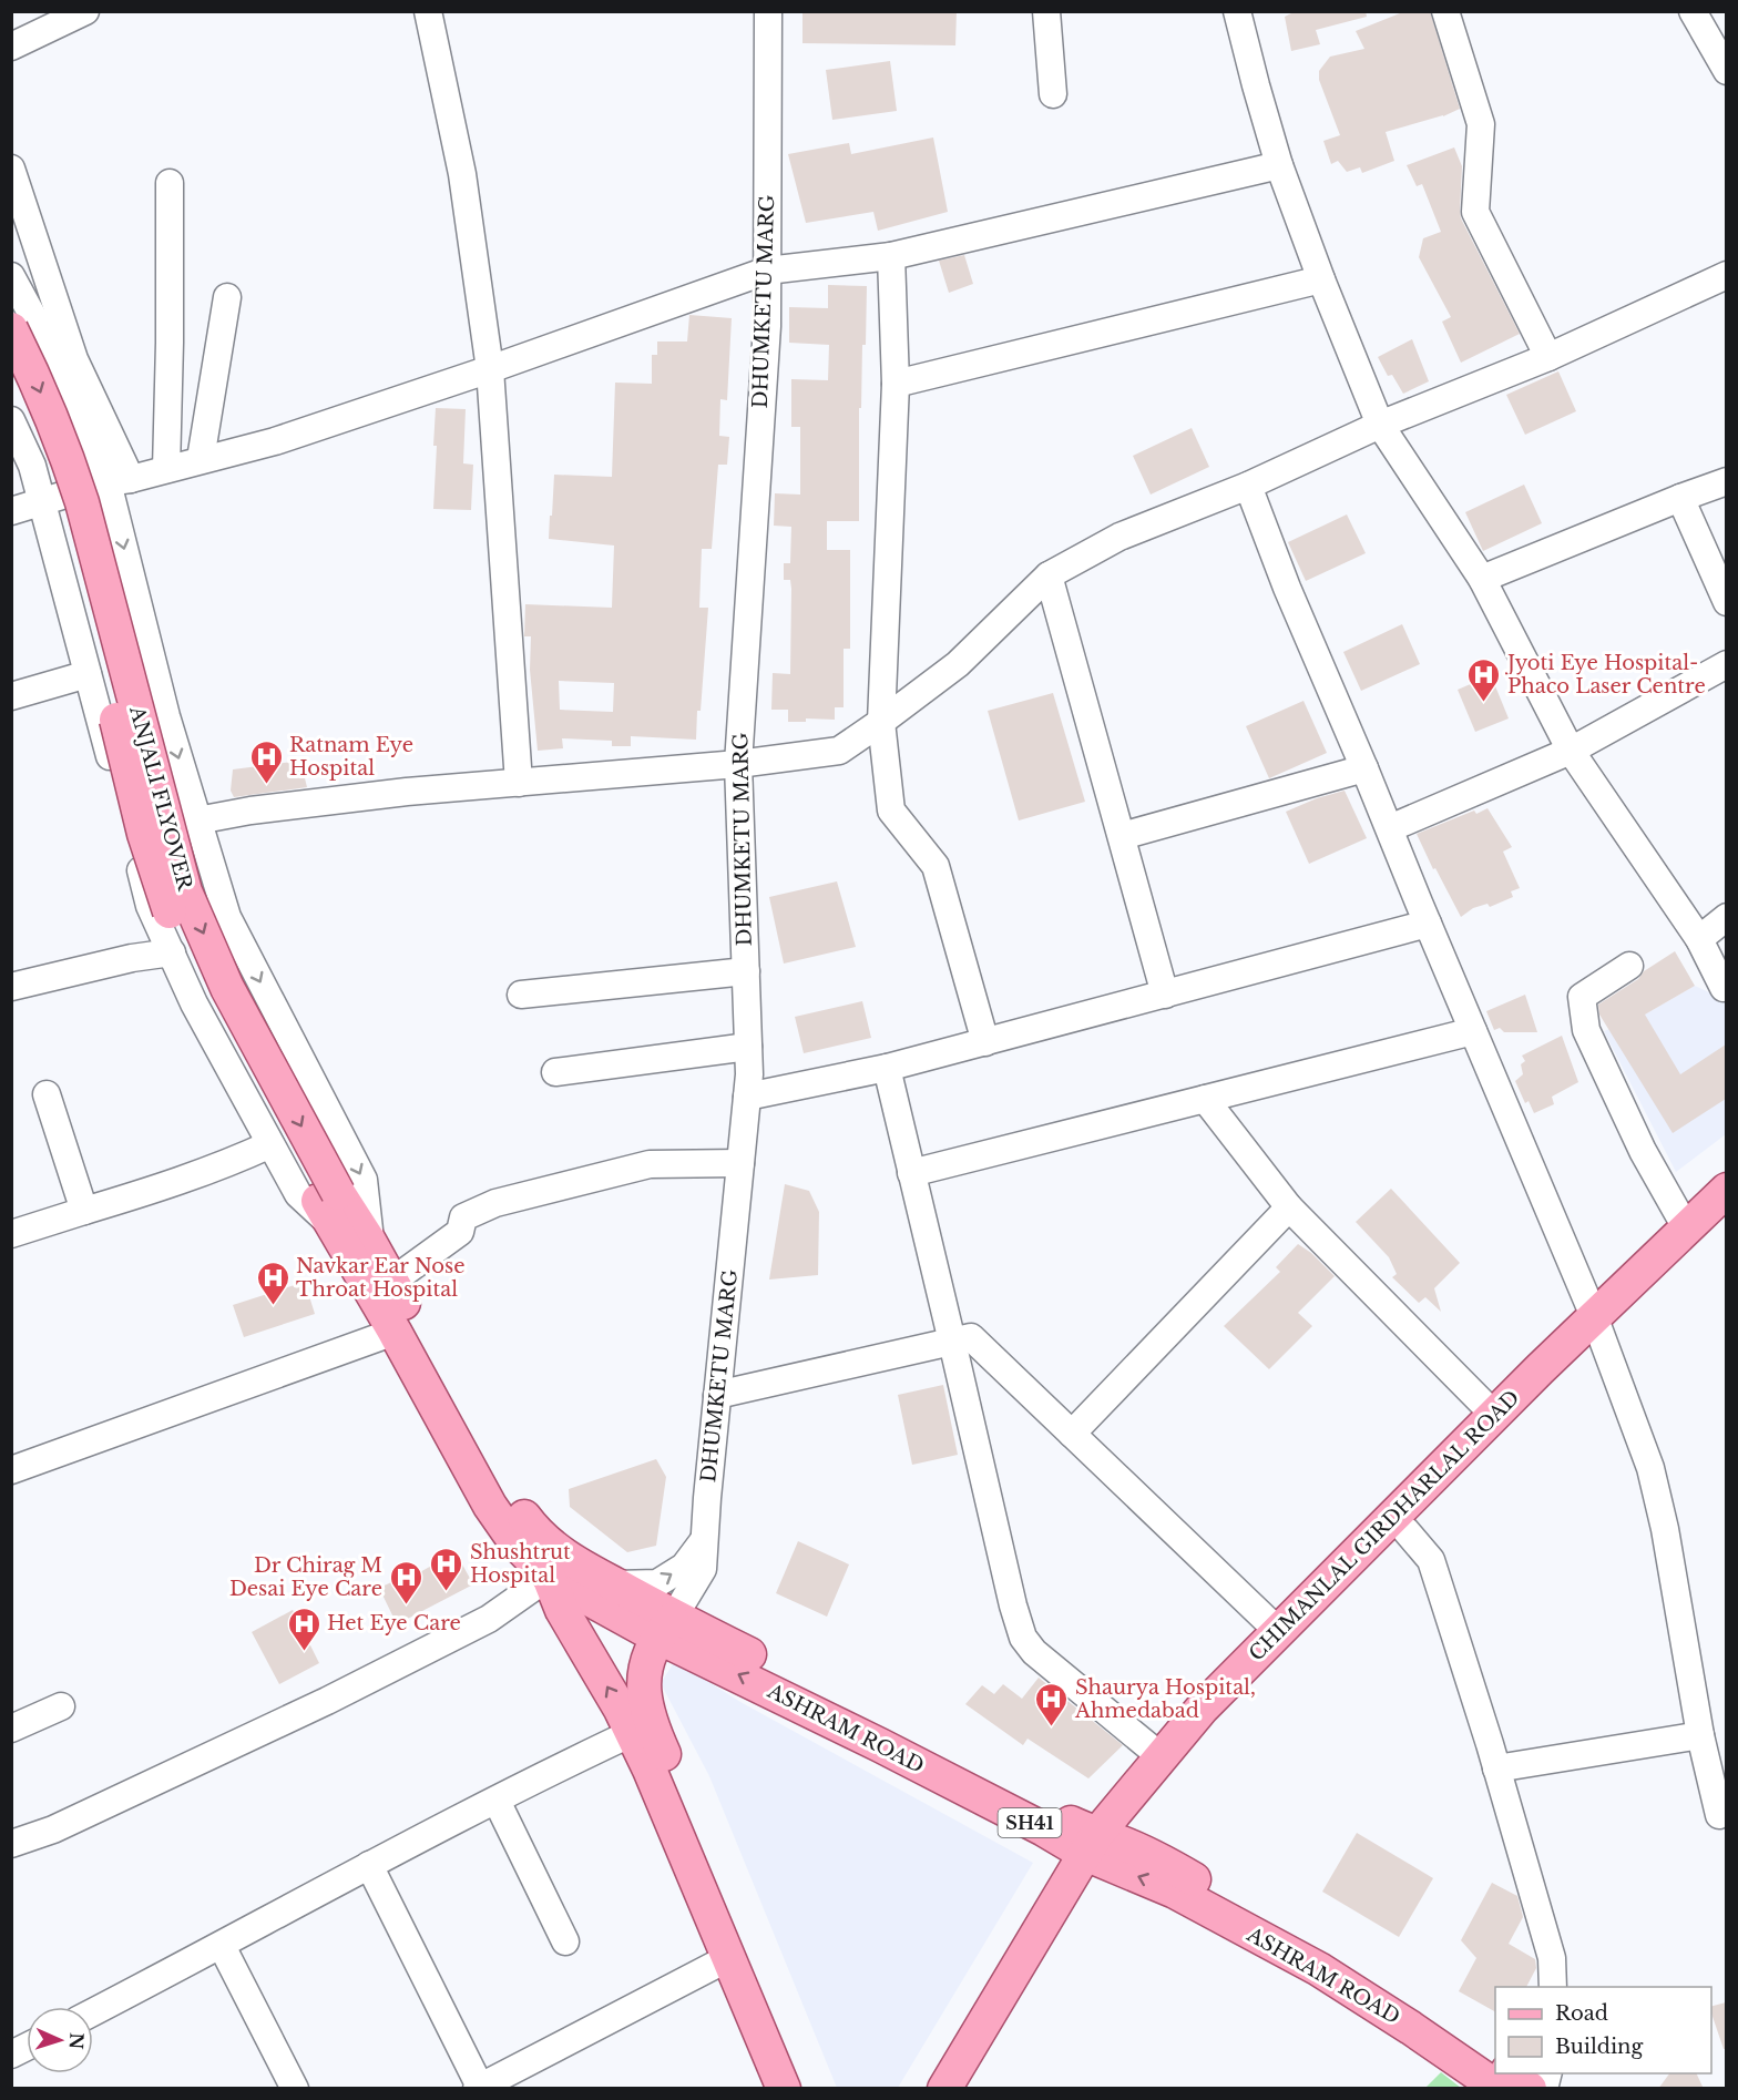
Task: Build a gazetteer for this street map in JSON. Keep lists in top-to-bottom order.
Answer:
{
  "streets": {
    "main road": ["ANJALI FLYOVER", "CHIMANLAL GIRDHARLAL ROAD", "ASHRAM ROAD"],
    "street": ["DHUMKETU MARG"]
  },
  "crossings": [
    ["DHUMKETU MARG", "ASHRAM ROAD"],
    ["ANJALI FLYOVER", "ASHRAM ROAD"],
    ["CHIMANLAL GIRDHARLAL ROAD", "ASHRAM ROAD"]
  ],
  "places": {
    "hospital": [
      "Jyoti Eye Hospital- Phaco Laser Centre",
      "Ratnam Eye Hospital",
      "Navkar Ear Nose Throat Hospital",
      "Shushtrut Hospital",
      "Dr Chirag M Desai Eye Care",
      "Het Eye Care",
      "Shaurya Hospital, Ahmedabad"
    ]
  },
  "legend": ["Road", "Building"],
  "north": "right"
}
